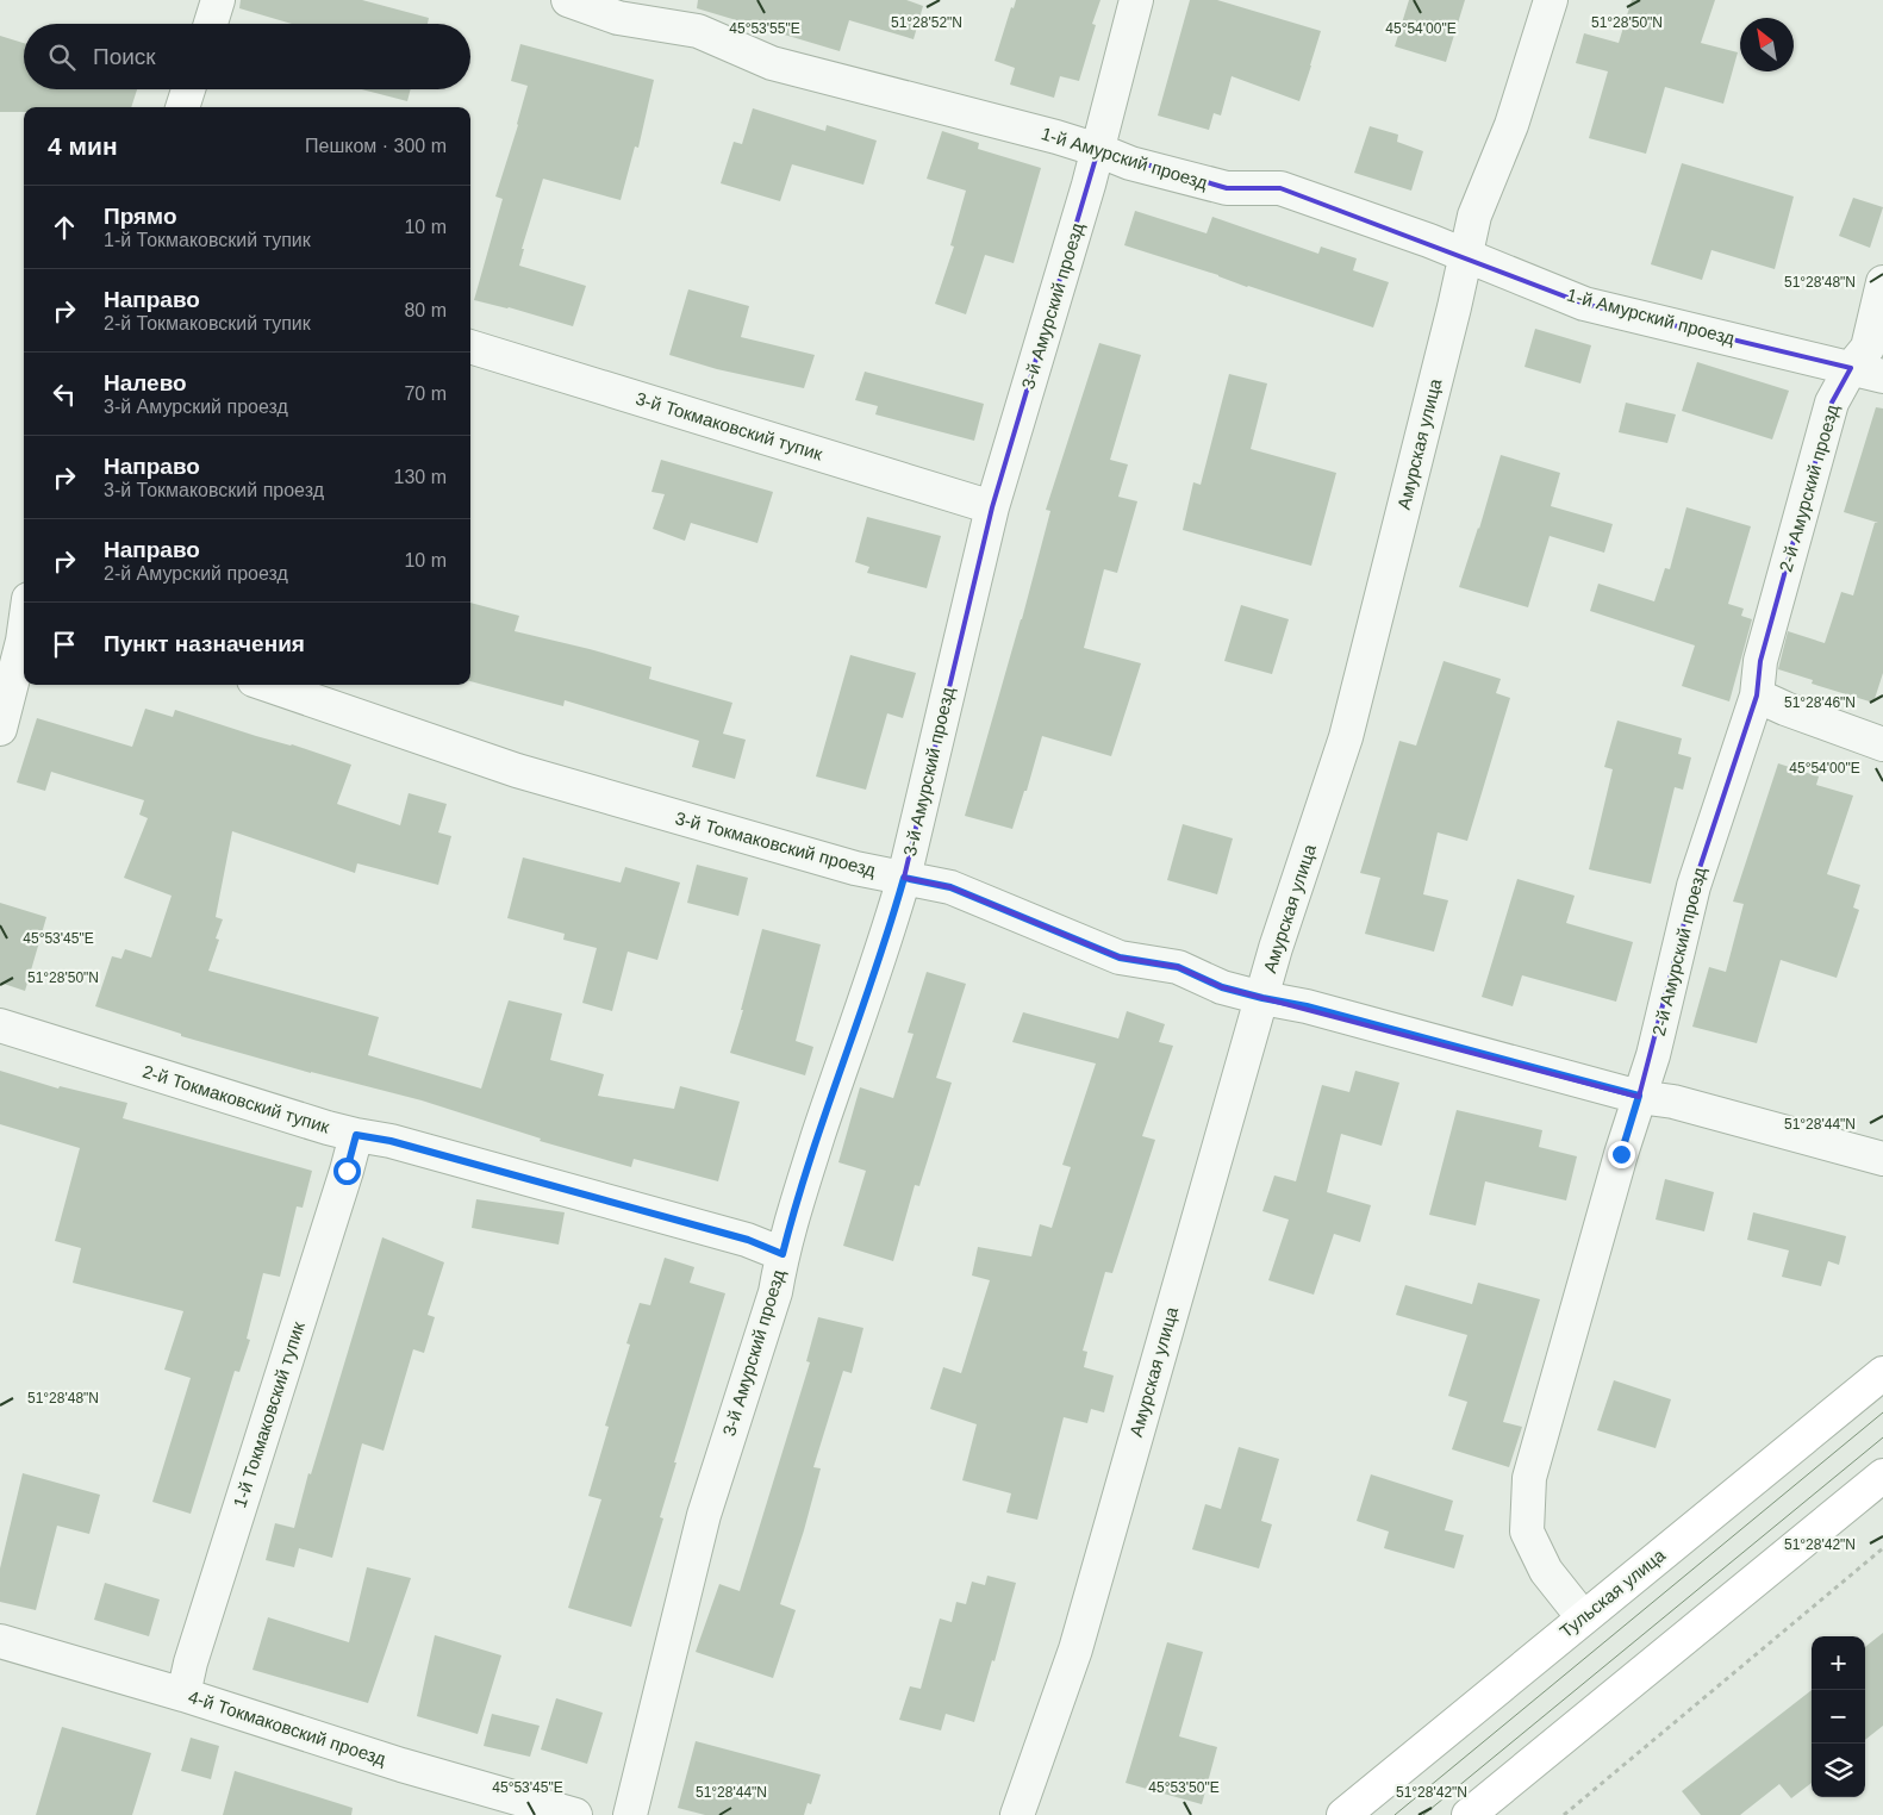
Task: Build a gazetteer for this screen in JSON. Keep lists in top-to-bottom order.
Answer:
{
  "streets": {
    "street": [
      "1-й Амурский проезд",
      "3-й Амурский проезд",
      "3-й Токмаковский тупик",
      "Амурская улица",
      "2-й Амурский проезд",
      "3-й Токмаковский проезд",
      "2-й Токмаковский тупик",
      "1-й Токмаковский тупик",
      "Тульская улица",
      "4-й Токмаковский проезд"
    ]
  },
  "crossings": [
    ["1-й Амурский проезд", "3-й Амурский проезд"],
    ["1-й Амурский проезд", "Амурская улица"],
    ["1-й Амурский проезд", "2-й Амурский проезд"],
    ["3-й Амурский проезд", "3-й Токмаковский тупик"],
    ["3-й Амурский проезд", "3-й Токмаковский проезд"],
    ["3-й Амурский проезд", "2-й Токмаковский тупик"],
    ["Амурская улица", "3-й Токмаковский проезд"],
    ["2-й Амурский проезд", "3-й Токмаковский проезд"],
    ["2-й Амурский проезд", "Тульская улица"],
    ["2-й Токмаковский тупик", "1-й Токмаковский тупик"],
    ["1-й Токмаковский тупик", "4-й Токмаковский проезд"]
  ],
  "north": "top left",
  "page": {
    "search": "Поиск",
    "heading": ["4 мин", "Пешком · 300 m"],
    "list": [
      ["Прямо", "1-й Токмаковский тупик", "10 m"],
      ["Направо", "2-й Токмаковский тупик", "80 m"],
      ["Налево", "3-й Амурский проезд", "70 m"],
      ["Направо", "3-й Токмаковский проезд", "130 m"],
      ["Направо", "2-й Амурский проезд", "10 m"],
      "Пункт назначения"
    ],
    "map_buttons": ["+", "−"]
  },
  "coordinates": [
    "51°28'50\"N",
    "51°28'52\"N",
    "45°53'55\"E",
    "45°54'00\"E",
    "51°28'48\"N",
    "51°28'46\"N",
    "45°53'45\"E",
    "51°28'44\"N",
    "51°28'42\"N",
    "45°53'50\"E"
  ]
}
